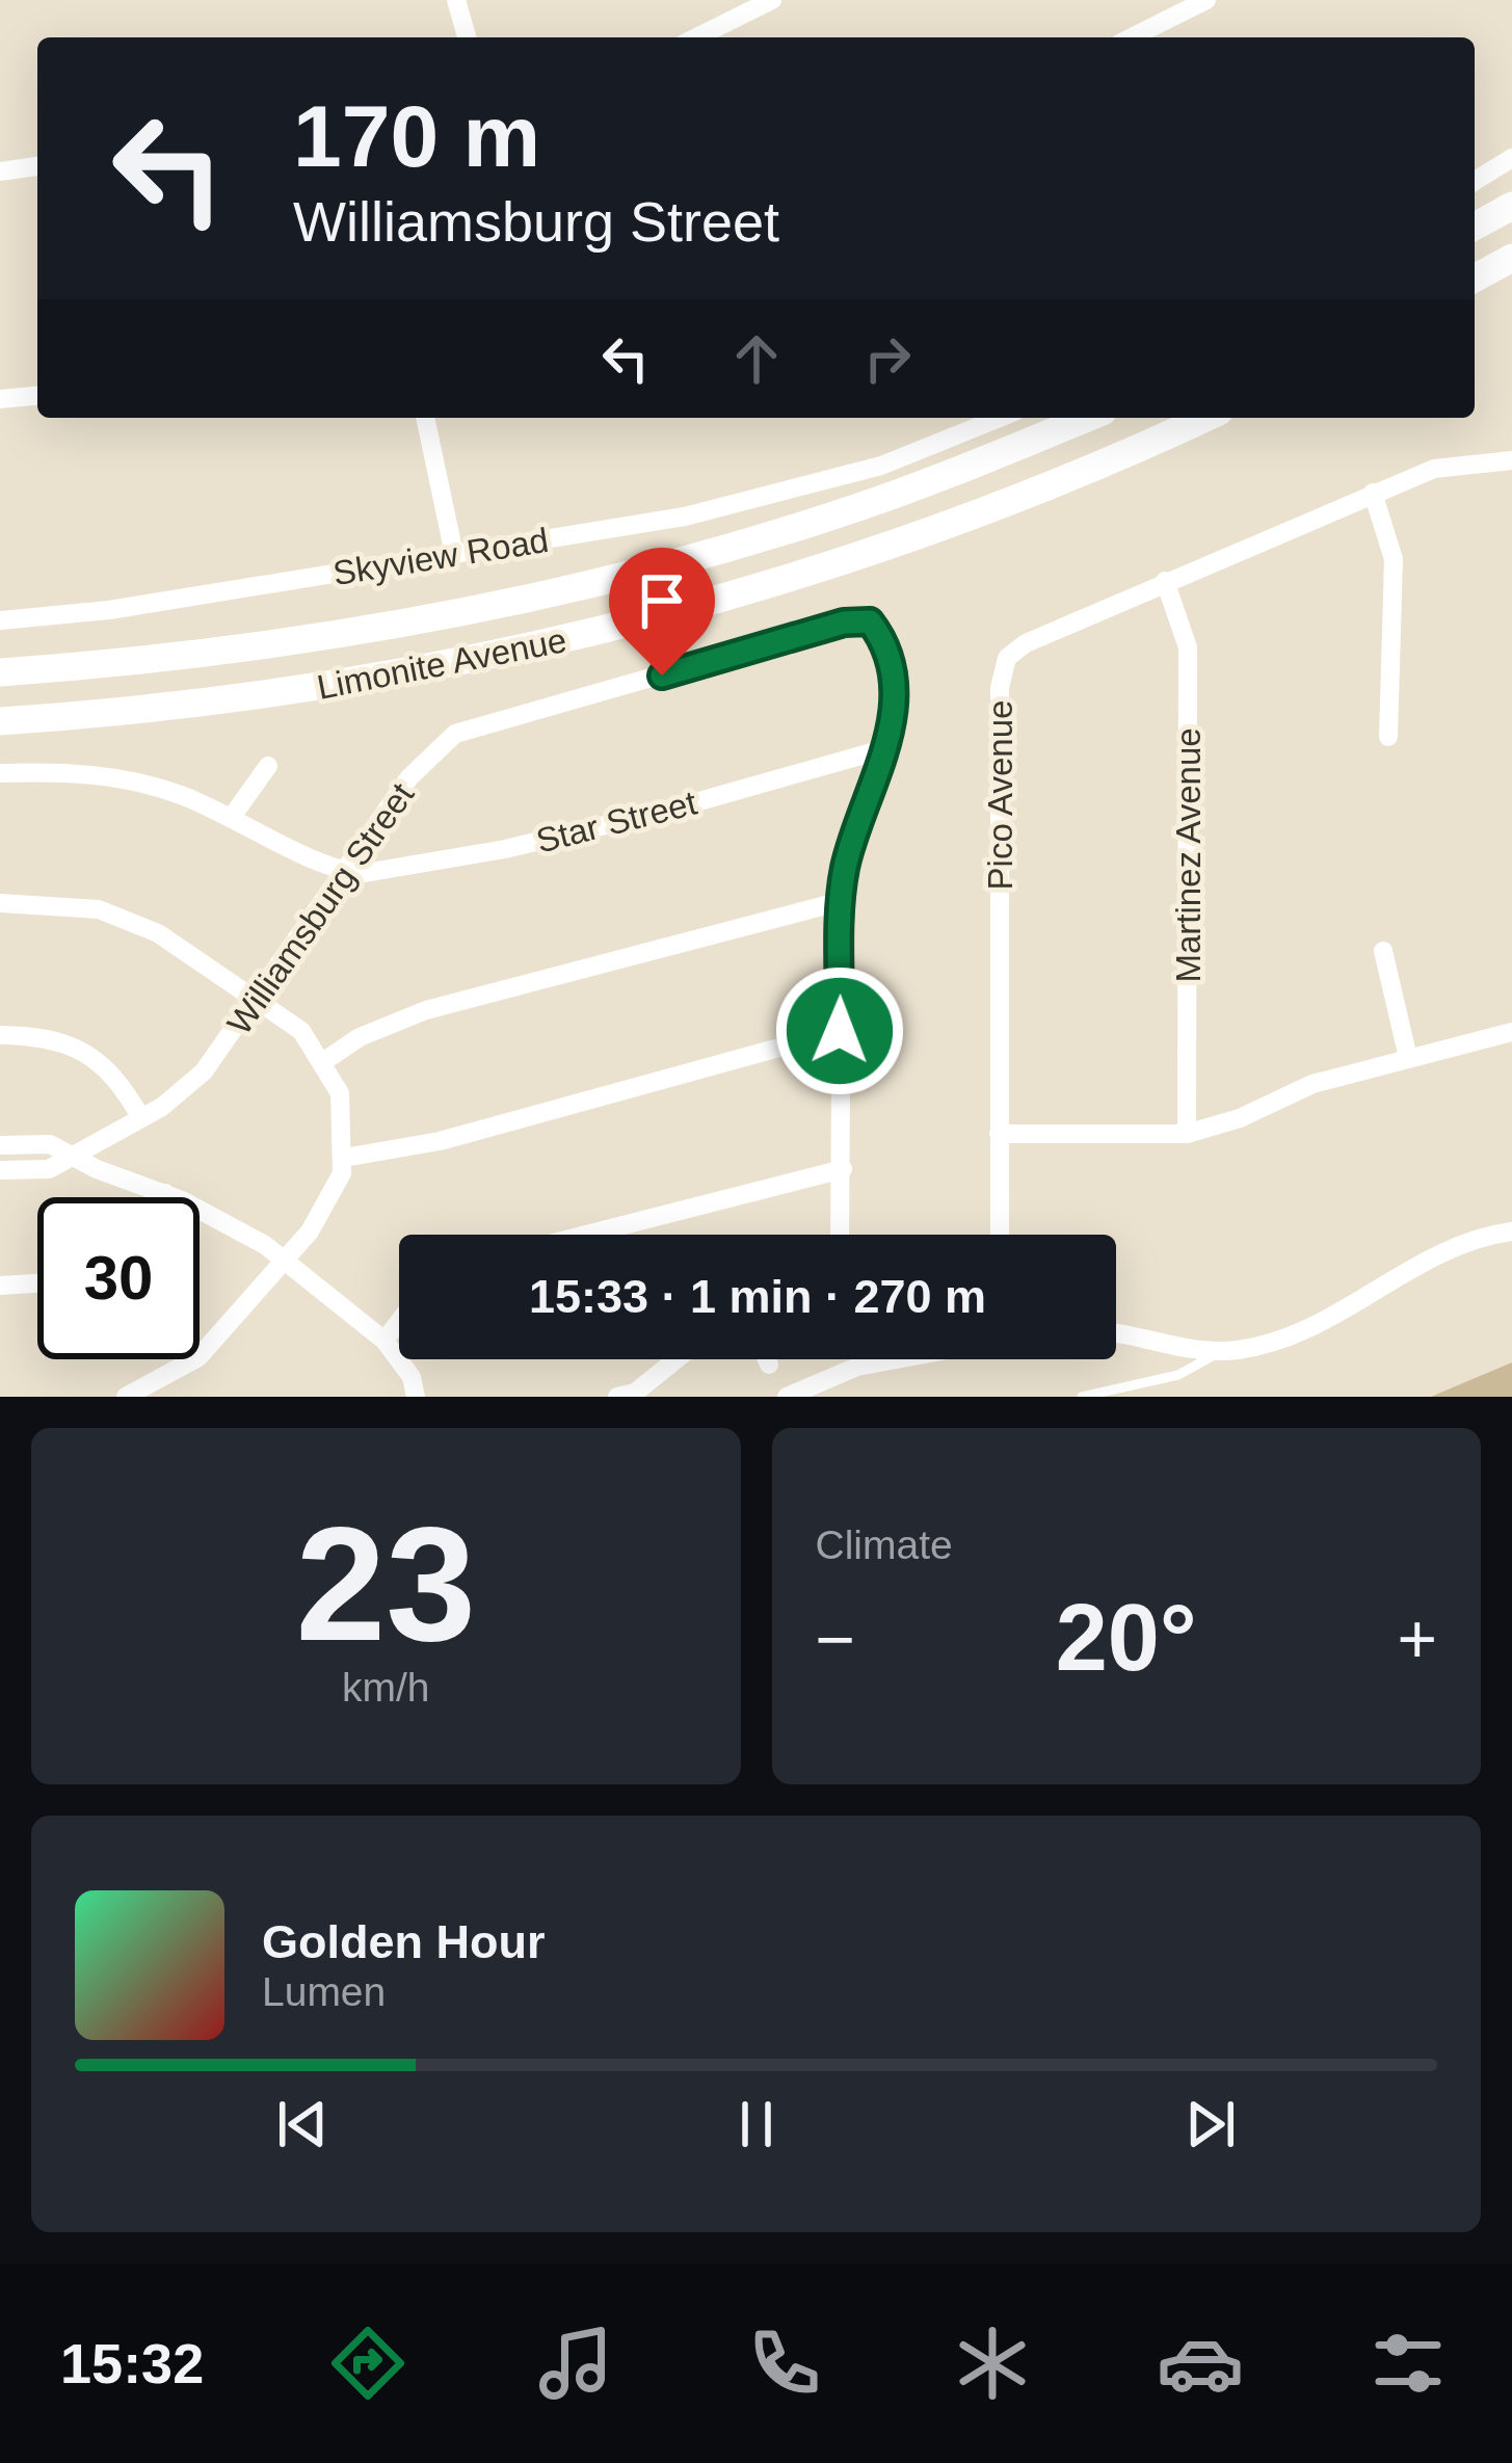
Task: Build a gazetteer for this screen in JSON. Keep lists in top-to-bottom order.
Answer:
{
  "streets": {
    "main road": ["Limonite Avenue"],
    "street": [
      "Skyview Road",
      "Pico Avenue",
      "Star Street",
      "Martinez Avenue",
      "Williamsburg Street"
    ]
  },
  "crossings": [
    ["Pico Avenue", "Martinez Avenue"],
    ["Star Street", "Williamsburg Street"]
  ],
  "page": {
    "turn": ["170 m", "Williamsburg Street"],
    "limit": "30",
    "trip": "15:33 · 1 min · 270 m",
    "tile": [
      ["23", "km/h"],
      "Climate"
    ],
    "heat": ["−", "20°", "+"],
    "song": ["Golden Hour", "Lumen"],
    "tabs": "15:32"
  }
}
